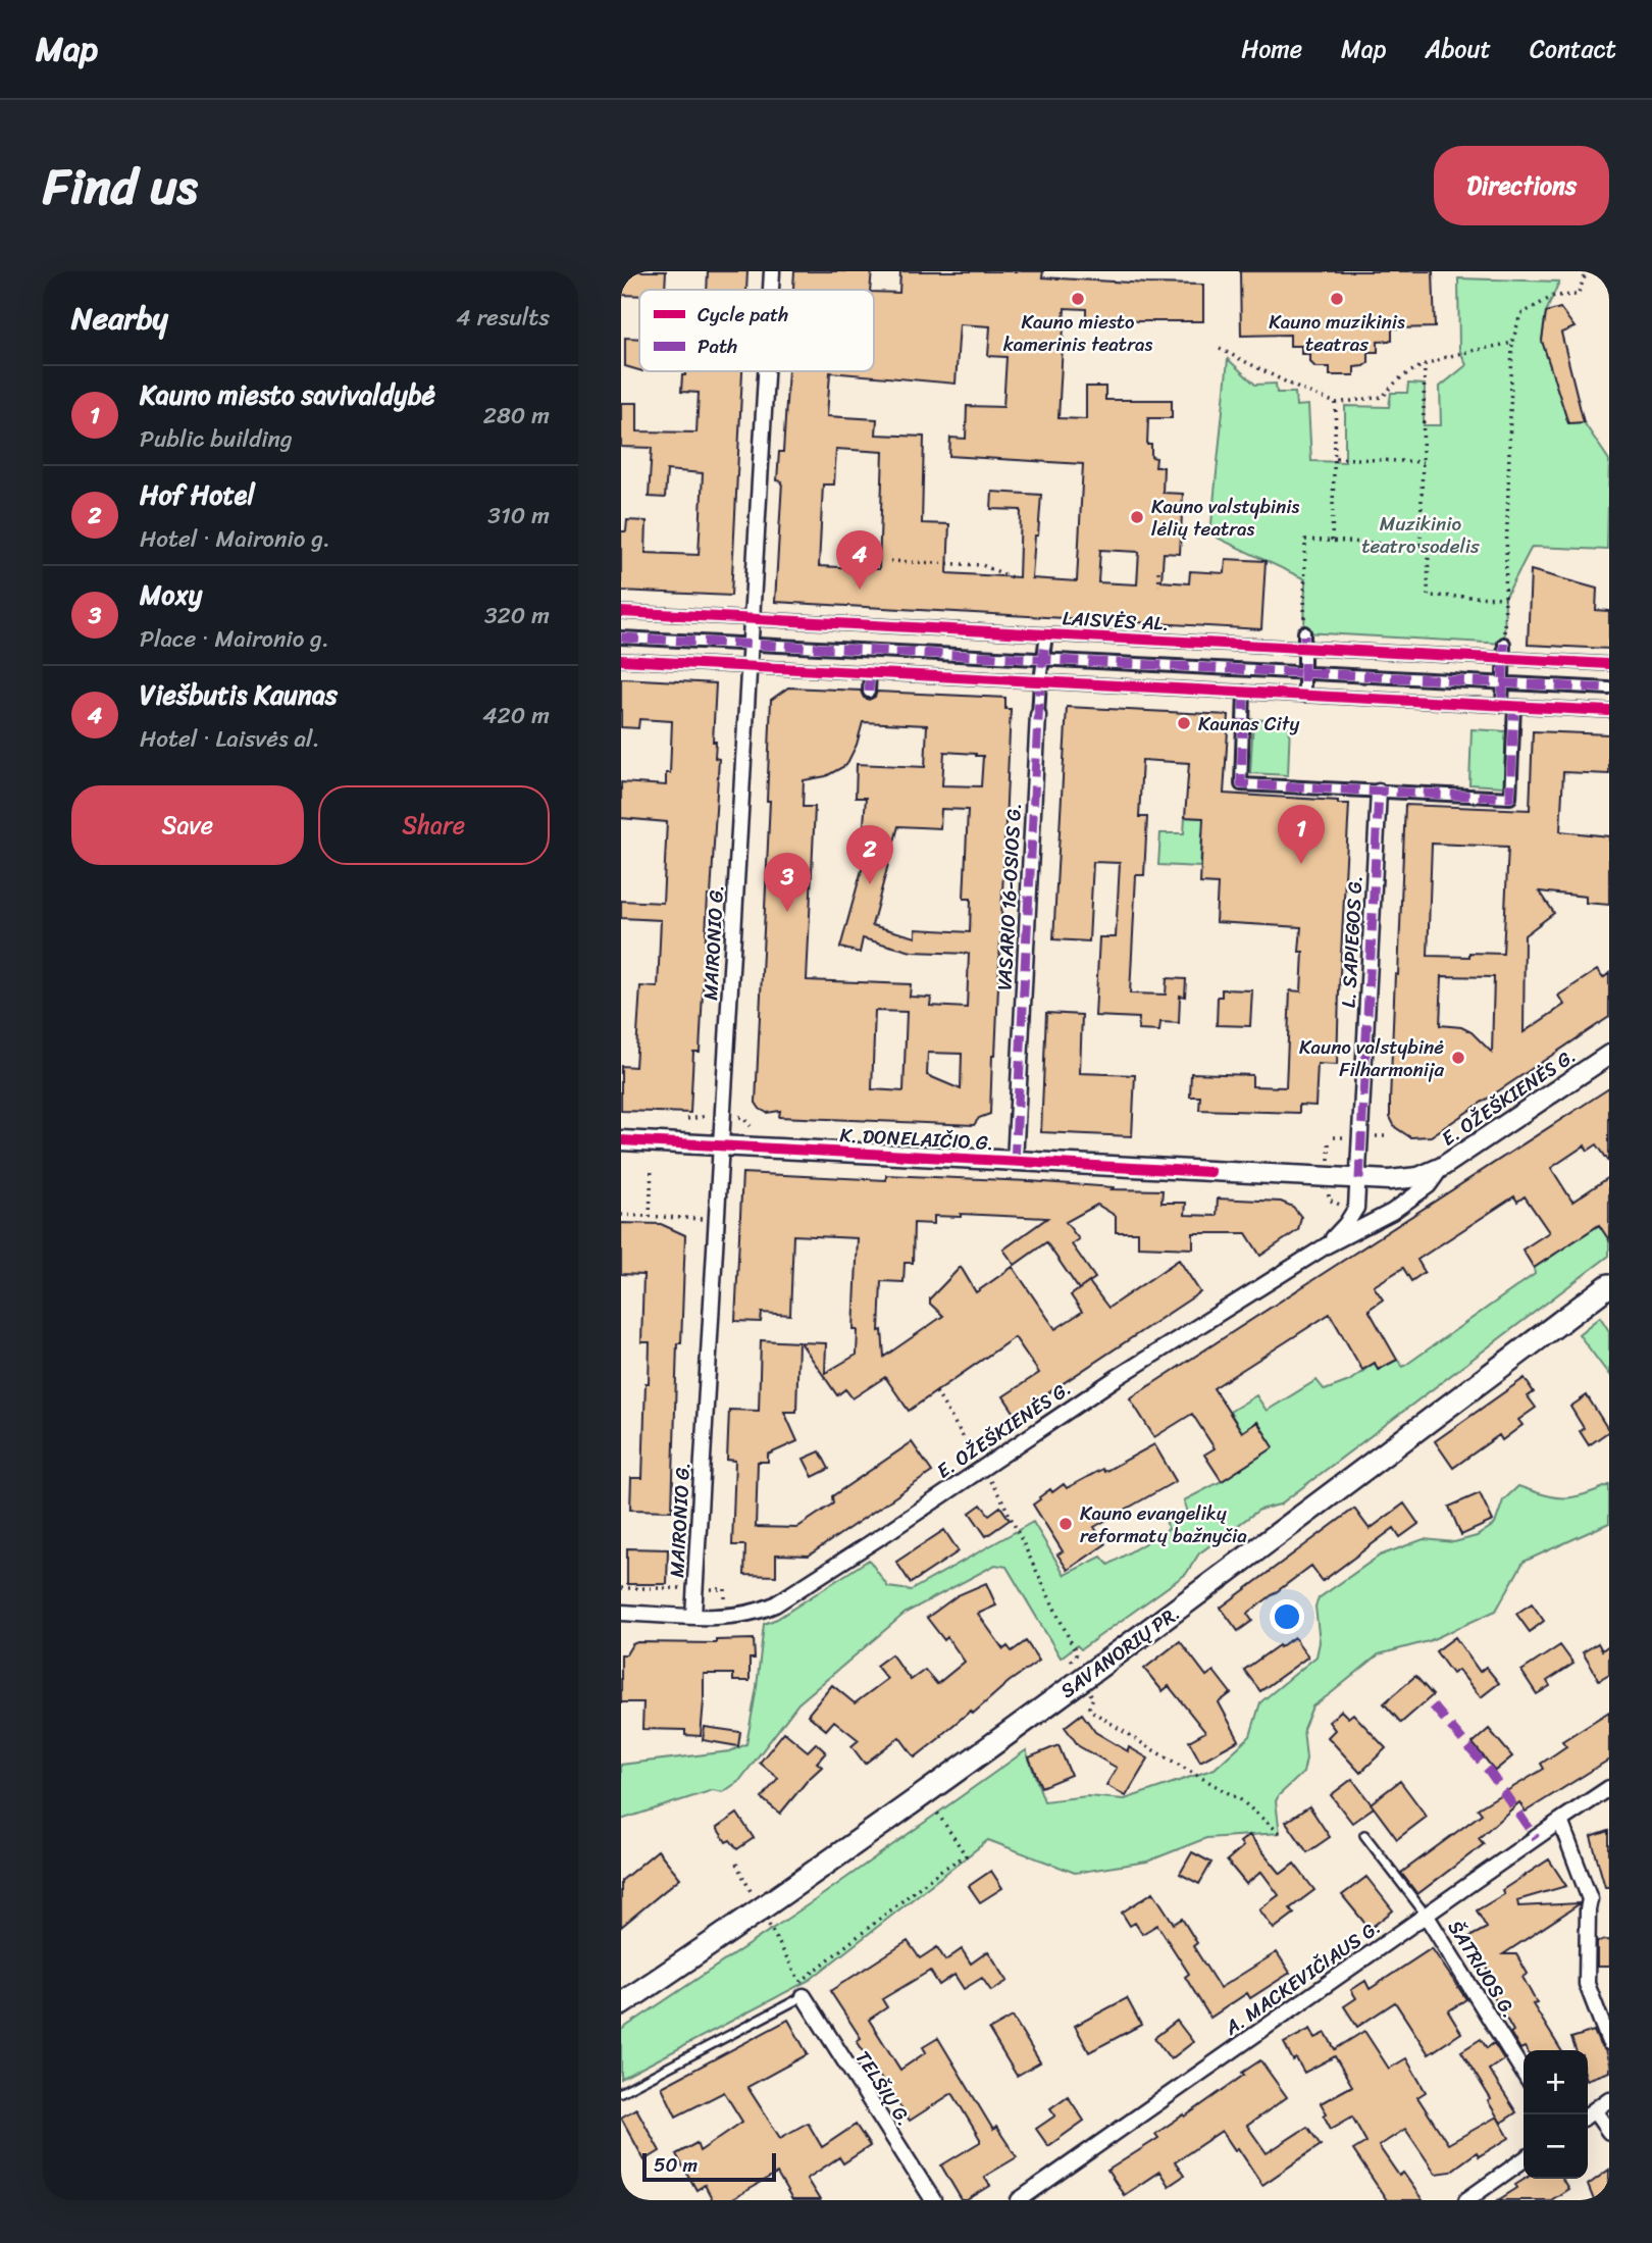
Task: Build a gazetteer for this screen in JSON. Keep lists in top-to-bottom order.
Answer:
{
  "streets": {
    "main road": ["SAVANORIŲ PR."],
    "street": [
      "LAISVĖS AL.",
      "VASARIO 16-OSIOS G.",
      "L. SAPIEGOS G.",
      "MAIRONIO G.",
      "E. OŽEŠKIENĖS G.",
      "K. DONELAIČIO G.",
      "ŠATRIJOS G.",
      "A. MACKEVIČIAUS G.",
      "TELŠIŲ G."
    ]
  },
  "crossings": [
    ["LAISVĖS AL.", "VASARIO 16-OSIOS G."],
    ["LAISVĖS AL.", "MAIRONIO G."],
    ["VASARIO 16-OSIOS G.", "K. DONELAIČIO G."],
    ["L. SAPIEGOS G.", "E. OŽEŠKIENĖS G."],
    ["L. SAPIEGOS G.", "K. DONELAIČIO G."],
    ["MAIRONIO G.", "E. OŽEŠKIENĖS G."],
    ["MAIRONIO G.", "K. DONELAIČIO G."],
    ["E. OŽEŠKIENĖS G.", "K. DONELAIČIO G."],
    ["ŠATRIJOS G.", "A. MACKEVIČIAUS G."]
  ],
  "parks": ["Muzikinio teatro sodelis"],
  "places": [
    "Kauno miesto kamerinis teatras",
    "Kauno muzikinis teatras",
    "Kauno valstybinis lėlių teatras",
    "Kaunas City",
    "Kauno valstybinė Filharmonija",
    "Kauno evangelikų reformatų bažnyčia"
  ],
  "legend": ["Cycle path", "Path"],
  "scale_bar": "50 m",
  "page": {
    "header": "Map",
    "nav": [
      "Home",
      "Map",
      "About",
      "Contact"
    ],
    "title": "Find us",
    "buttons": [
      "Directions",
      ["Save", "Share"]
    ],
    "heading": ["Nearby", "4 results"],
    "list": [
      {
        "mark": "1",
        "name": "Kauno miesto savivaldybė",
        "note": "Public building",
        "value": "280 m"
      },
      {
        "mark": "2",
        "name": "Hof Hotel",
        "note": "Hotel · Maironio g.",
        "value": "310 m"
      },
      {
        "mark": "3",
        "name": "Moxy",
        "note": "Place · Maironio g.",
        "value": "320 m"
      },
      {
        "mark": "4",
        "name": "Viešbutis Kaunas",
        "note": "Hotel · Laisvės al.",
        "value": "420 m"
      }
    ],
    "pins": [
      "4",
      "1",
      "2",
      "3"
    ],
    "map_buttons": ["+", "−"],
    "scale": "50 m"
  }
}
